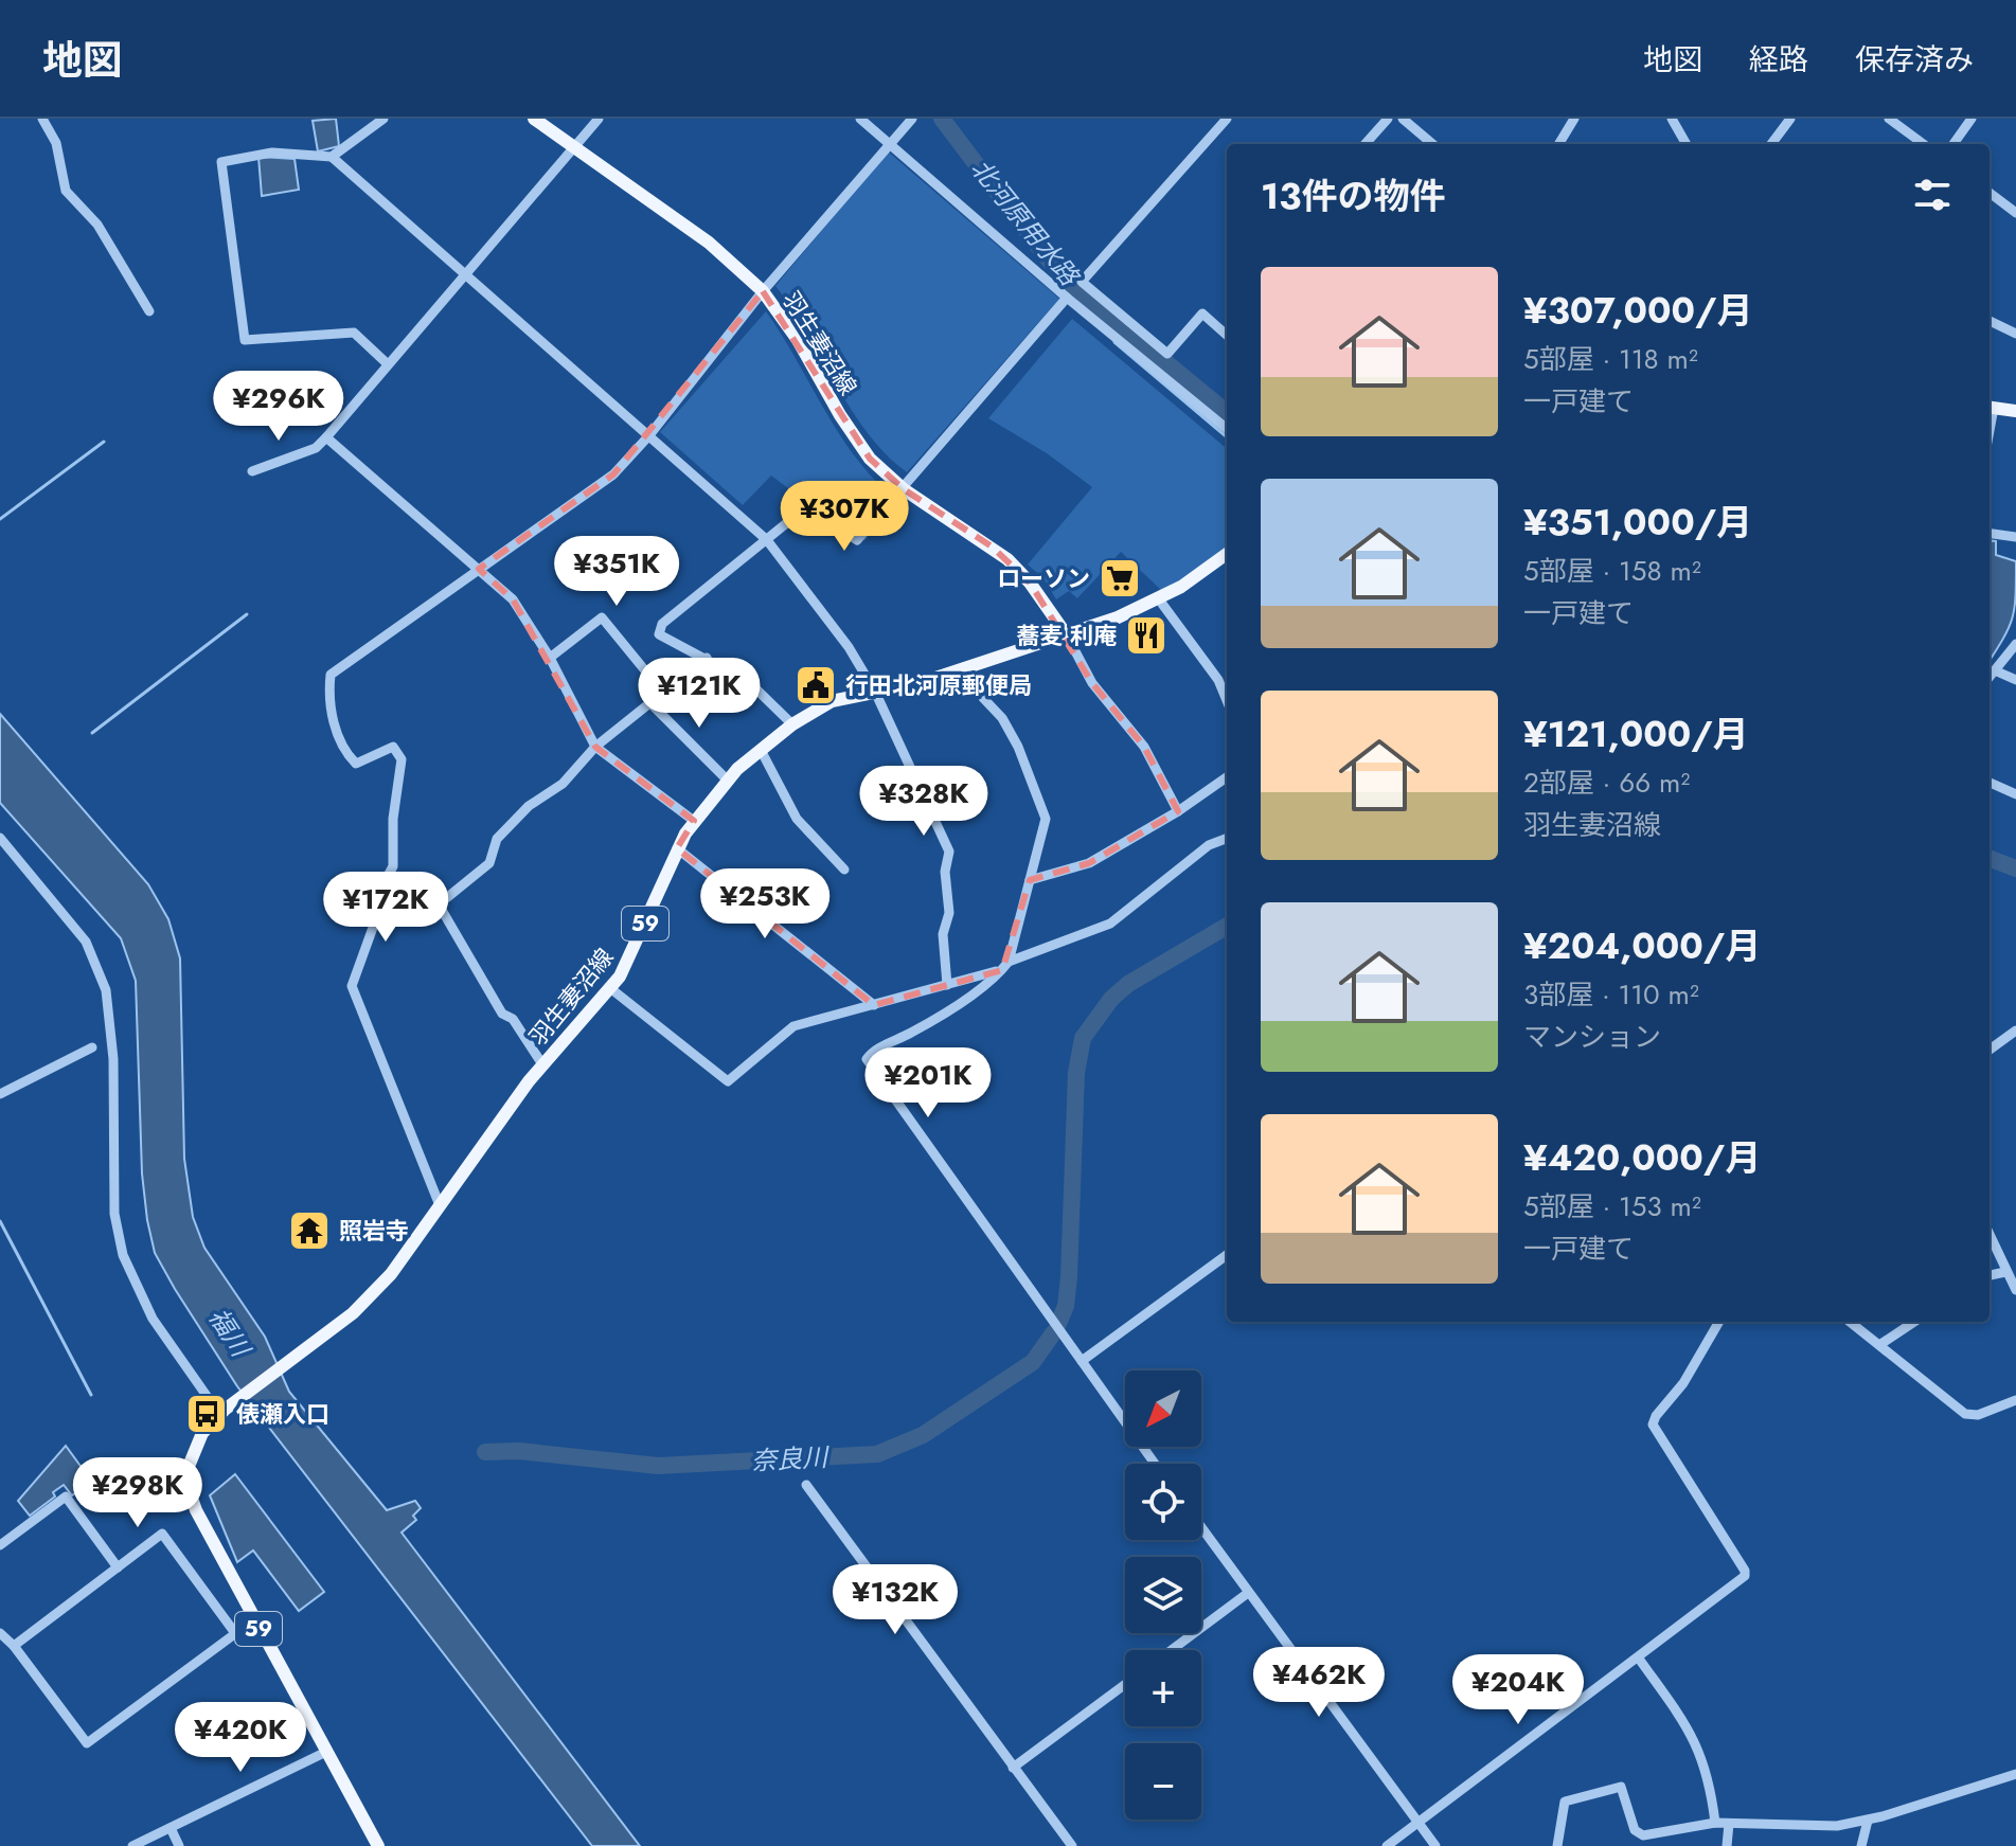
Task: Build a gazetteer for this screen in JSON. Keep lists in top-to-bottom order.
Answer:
{
  "streets": {
    "main road": ["羽生妻沼線", "59"]
  },
  "crossings": [
    ["羽生妻沼線", "59"]
  ],
  "water": ["北河原用水路", "福川", "奈良川"],
  "places": {
    "supermarket": ["ローソン"],
    "restaurant": ["蕎麦 利庵"],
    "public building": ["行田北河原郵便局"],
    "temple": ["照岩寺"],
    "bus stop": ["俵瀬入口"]
  },
  "north": "bottom left",
  "page": {
    "header": "地図",
    "nav": ["地図", "経路", "保存済み"],
    "heading": "13件の物件",
    "list": [
      {
        "name": "¥307,000/月",
        "note": "5部屋 · 118 m² · 一戸建て"
      },
      {
        "name": "¥351,000/月",
        "note": "5部屋 · 158 m² · 一戸建て"
      },
      {
        "name": "¥121,000/月",
        "note": "2部屋 · 66 m² · 羽生妻沼線"
      },
      {
        "name": "¥204,000/月",
        "note": "3部屋 · 110 m² · マンション"
      },
      {
        "name": "¥420,000/月",
        "note": "5部屋 · 153 m² · 一戸建て"
      }
    ],
    "price": [
      "¥296K",
      "¥307K",
      "¥351K",
      "¥121K",
      "¥328K",
      "¥253K",
      "¥172K",
      "¥201K",
      "¥298K",
      "¥132K",
      "¥462K",
      "¥204K",
      "¥420K"
    ],
    "map_buttons": ["+", "−"]
  }
}
